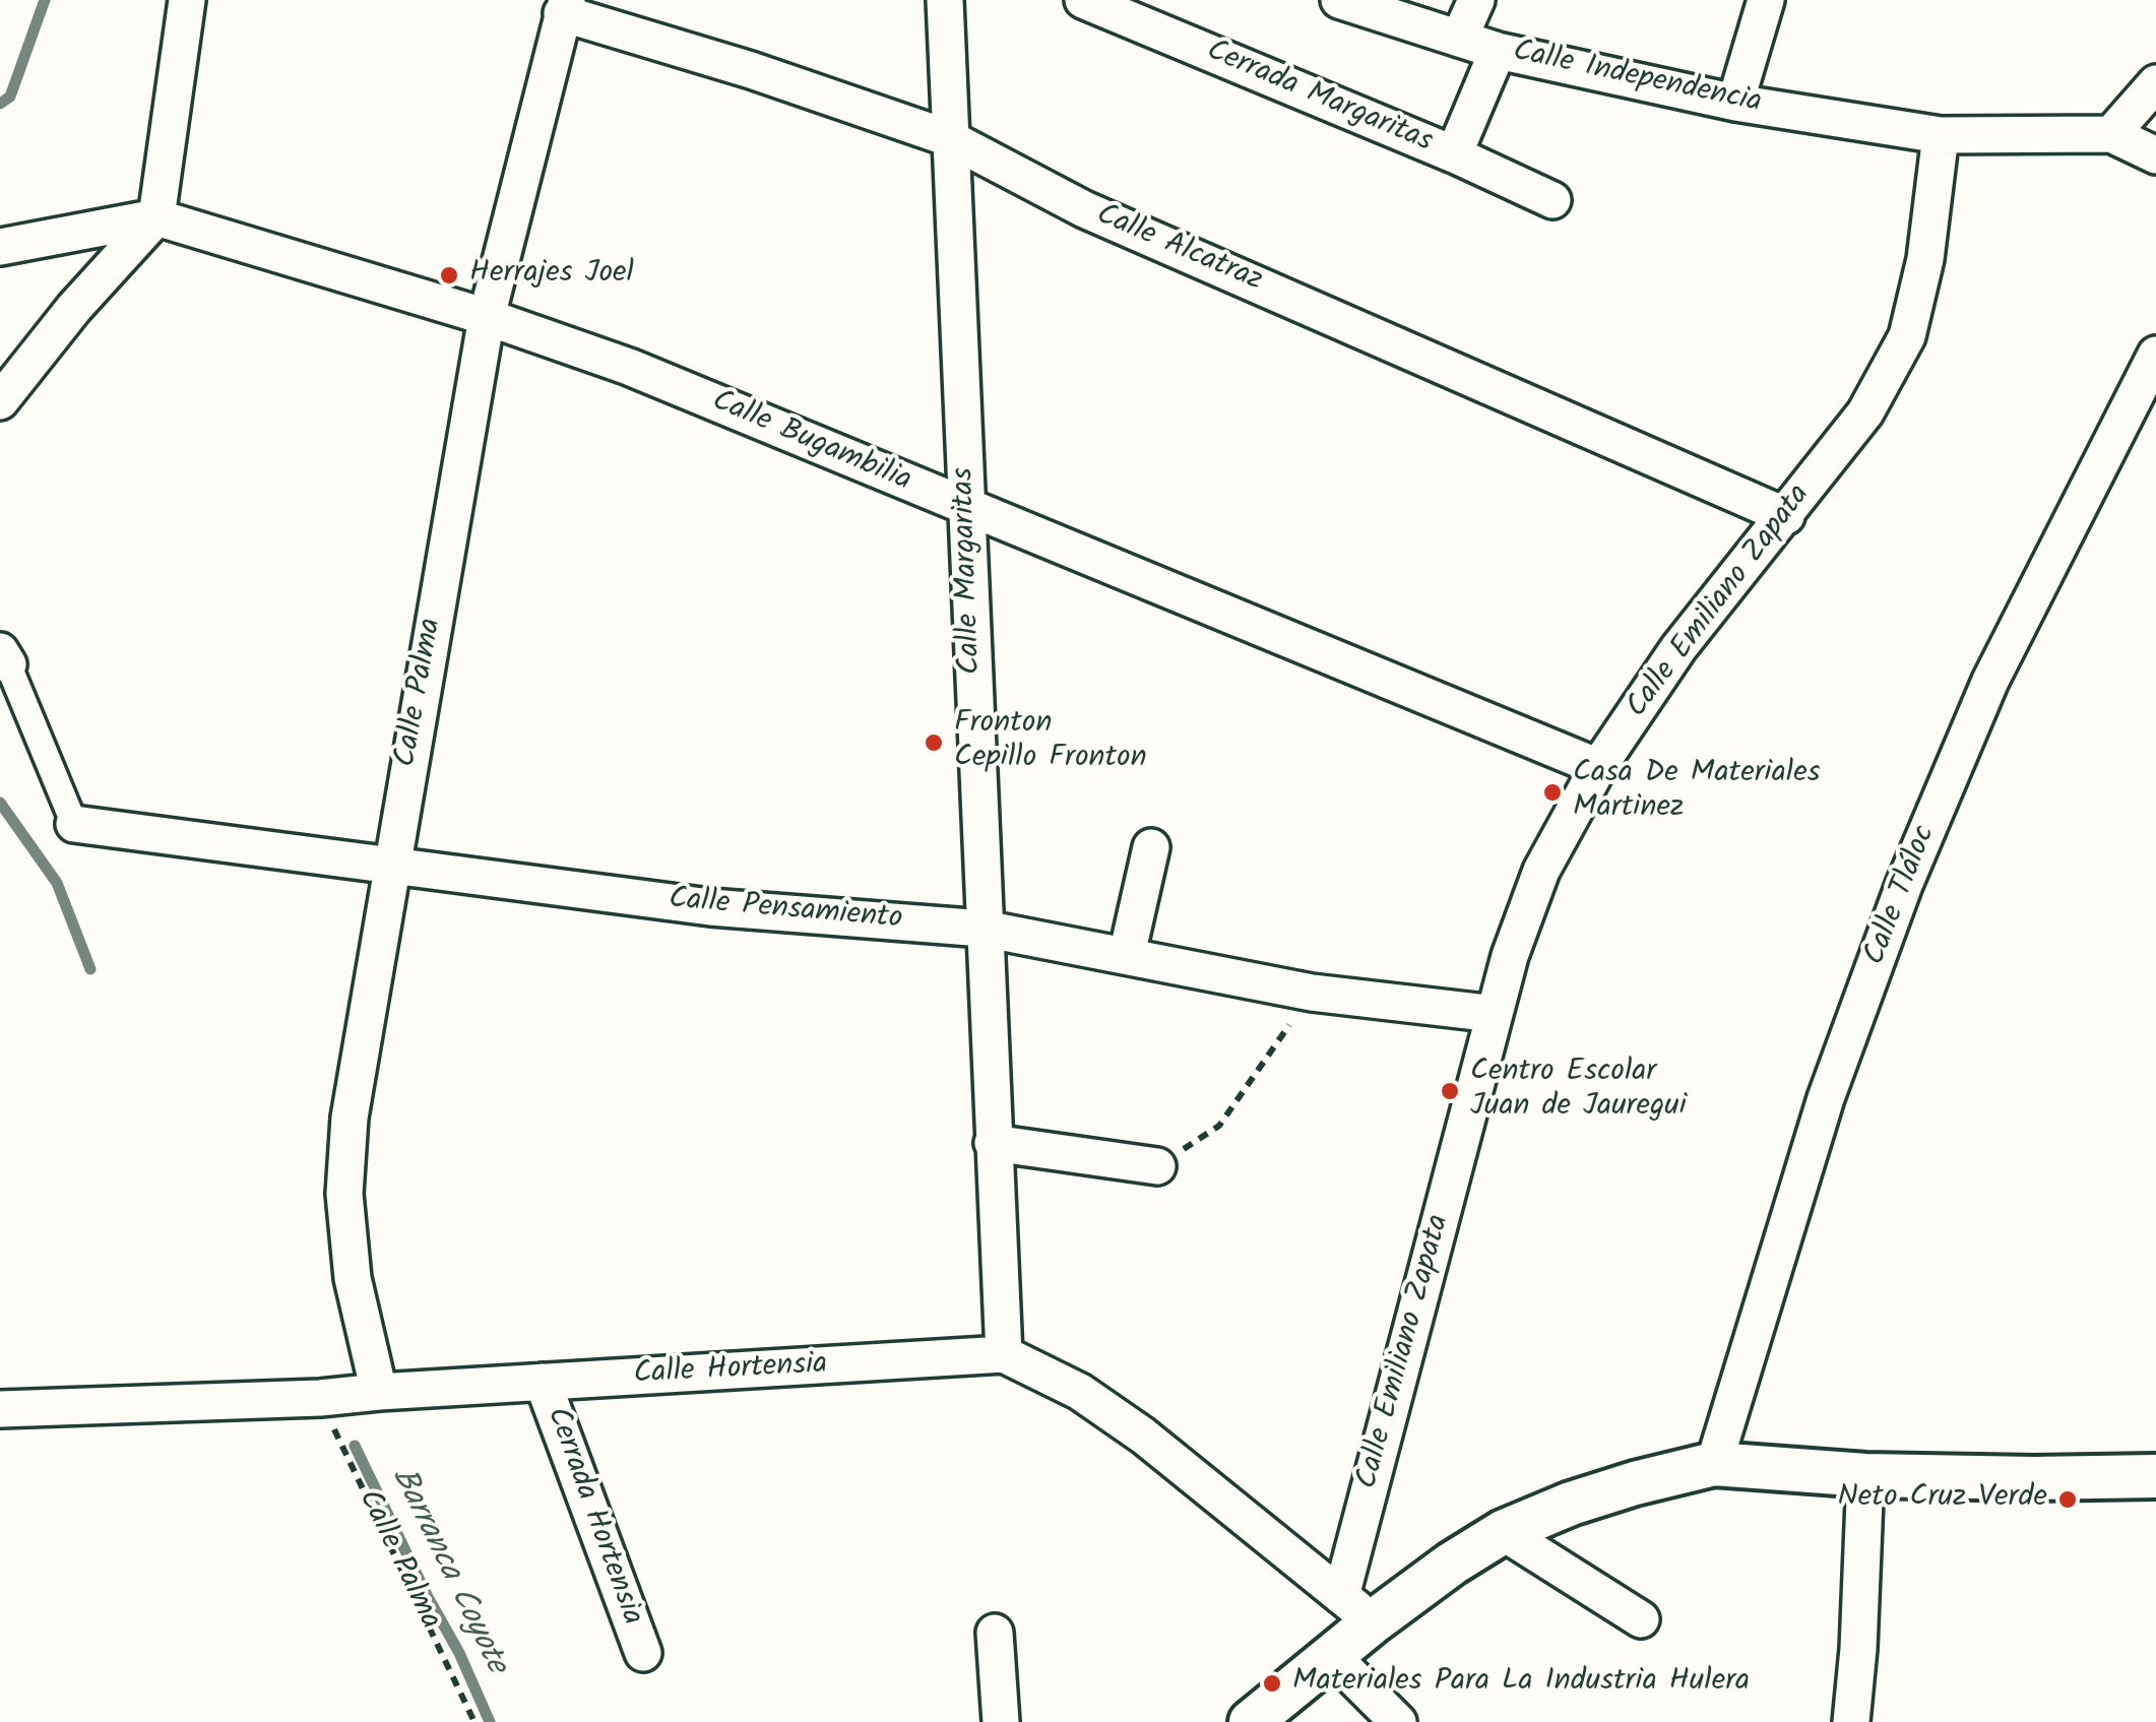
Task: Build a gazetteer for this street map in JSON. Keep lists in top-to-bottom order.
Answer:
{
  "streets": {
    "street": [
      "Calle Independencia",
      "Cerrada Margaritas",
      "Calle Alcatraz",
      "Calle Bugambilia",
      "Calle Margaritas",
      "Calle Emiliano Zapata",
      "Calle Palma",
      "Calle Tláloc",
      "Calle Pensamiento",
      "Calle Hortensia",
      "Cerrada Hortensia"
    ]
  },
  "crossings": [
    ["Calle Independencia", "Calle Emiliano Zapata"],
    ["Calle Alcatraz", "Calle Margaritas"],
    ["Calle Alcatraz", "Calle Emiliano Zapata"],
    ["Calle Alcatraz", "Calle Palma"],
    ["Calle Bugambilia", "Calle Margaritas"],
    ["Calle Bugambilia", "Calle Emiliano Zapata"],
    ["Calle Bugambilia", "Calle Palma"],
    ["Calle Margaritas", "Calle Pensamiento"],
    ["Calle Margaritas", "Calle Hortensia"],
    ["Calle Emiliano Zapata", "Calle Pensamiento"],
    ["Calle Emiliano Zapata", "Calle Hortensia"],
    ["Calle Palma", "Calle Pensamiento"],
    ["Calle Palma", "Calle Hortensia"],
    ["Calle Hortensia", "Cerrada Hortensia"]
  ],
  "water": ["Barranca Coyote"],
  "places": [
    "Herrajes Joel",
    "Fronton Cepillo Fronton",
    "Casa De Materiales Martinez",
    "Centro Escolar Juan de Jauregui",
    "Neto Cruz Verde",
    "Materiales Para La Industria Hulera"
  ]
}
